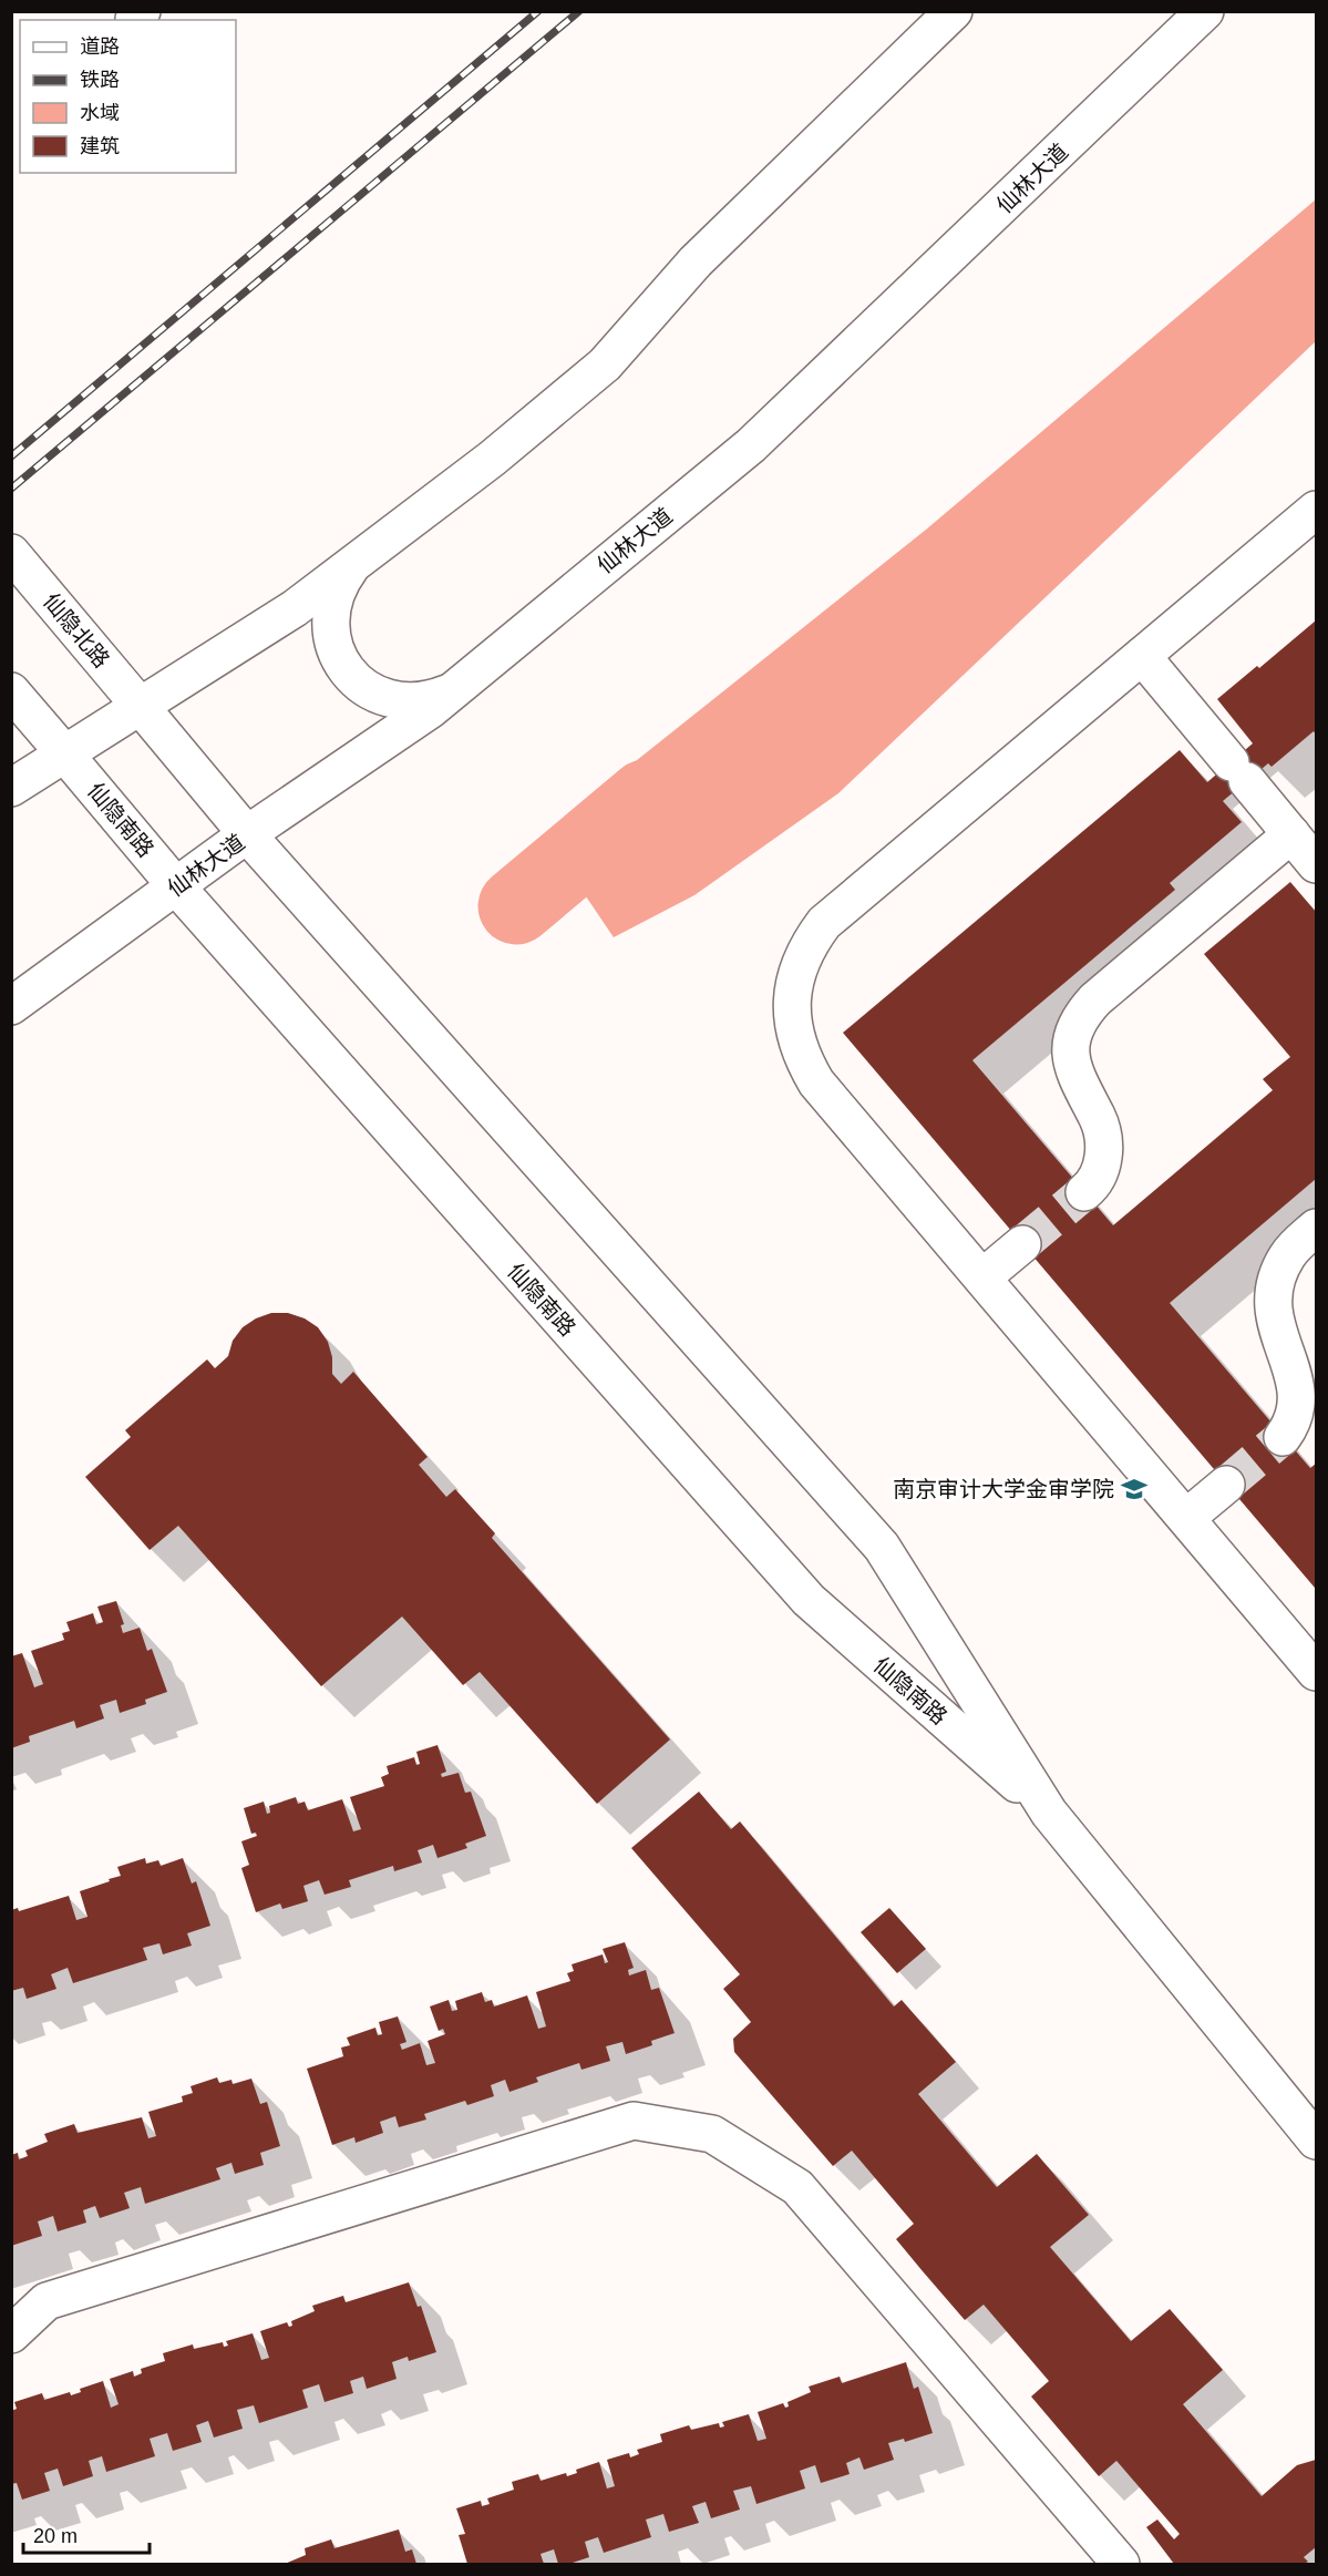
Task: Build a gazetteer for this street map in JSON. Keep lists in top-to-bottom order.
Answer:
{
  "streets": {
    "main road": ["仙林大道", "仙隐北路", "仙隐南路"]
  },
  "crossings": [
    ["仙林大道", "仙隐南路"],
    ["仙隐北路", "仙隐南路"]
  ],
  "places": {
    "school or university": ["南京审计大学金审学院"]
  },
  "legend": [
    "道路",
    "铁路",
    "水域",
    "建筑"
  ],
  "scale_bar": "20 m"
}
